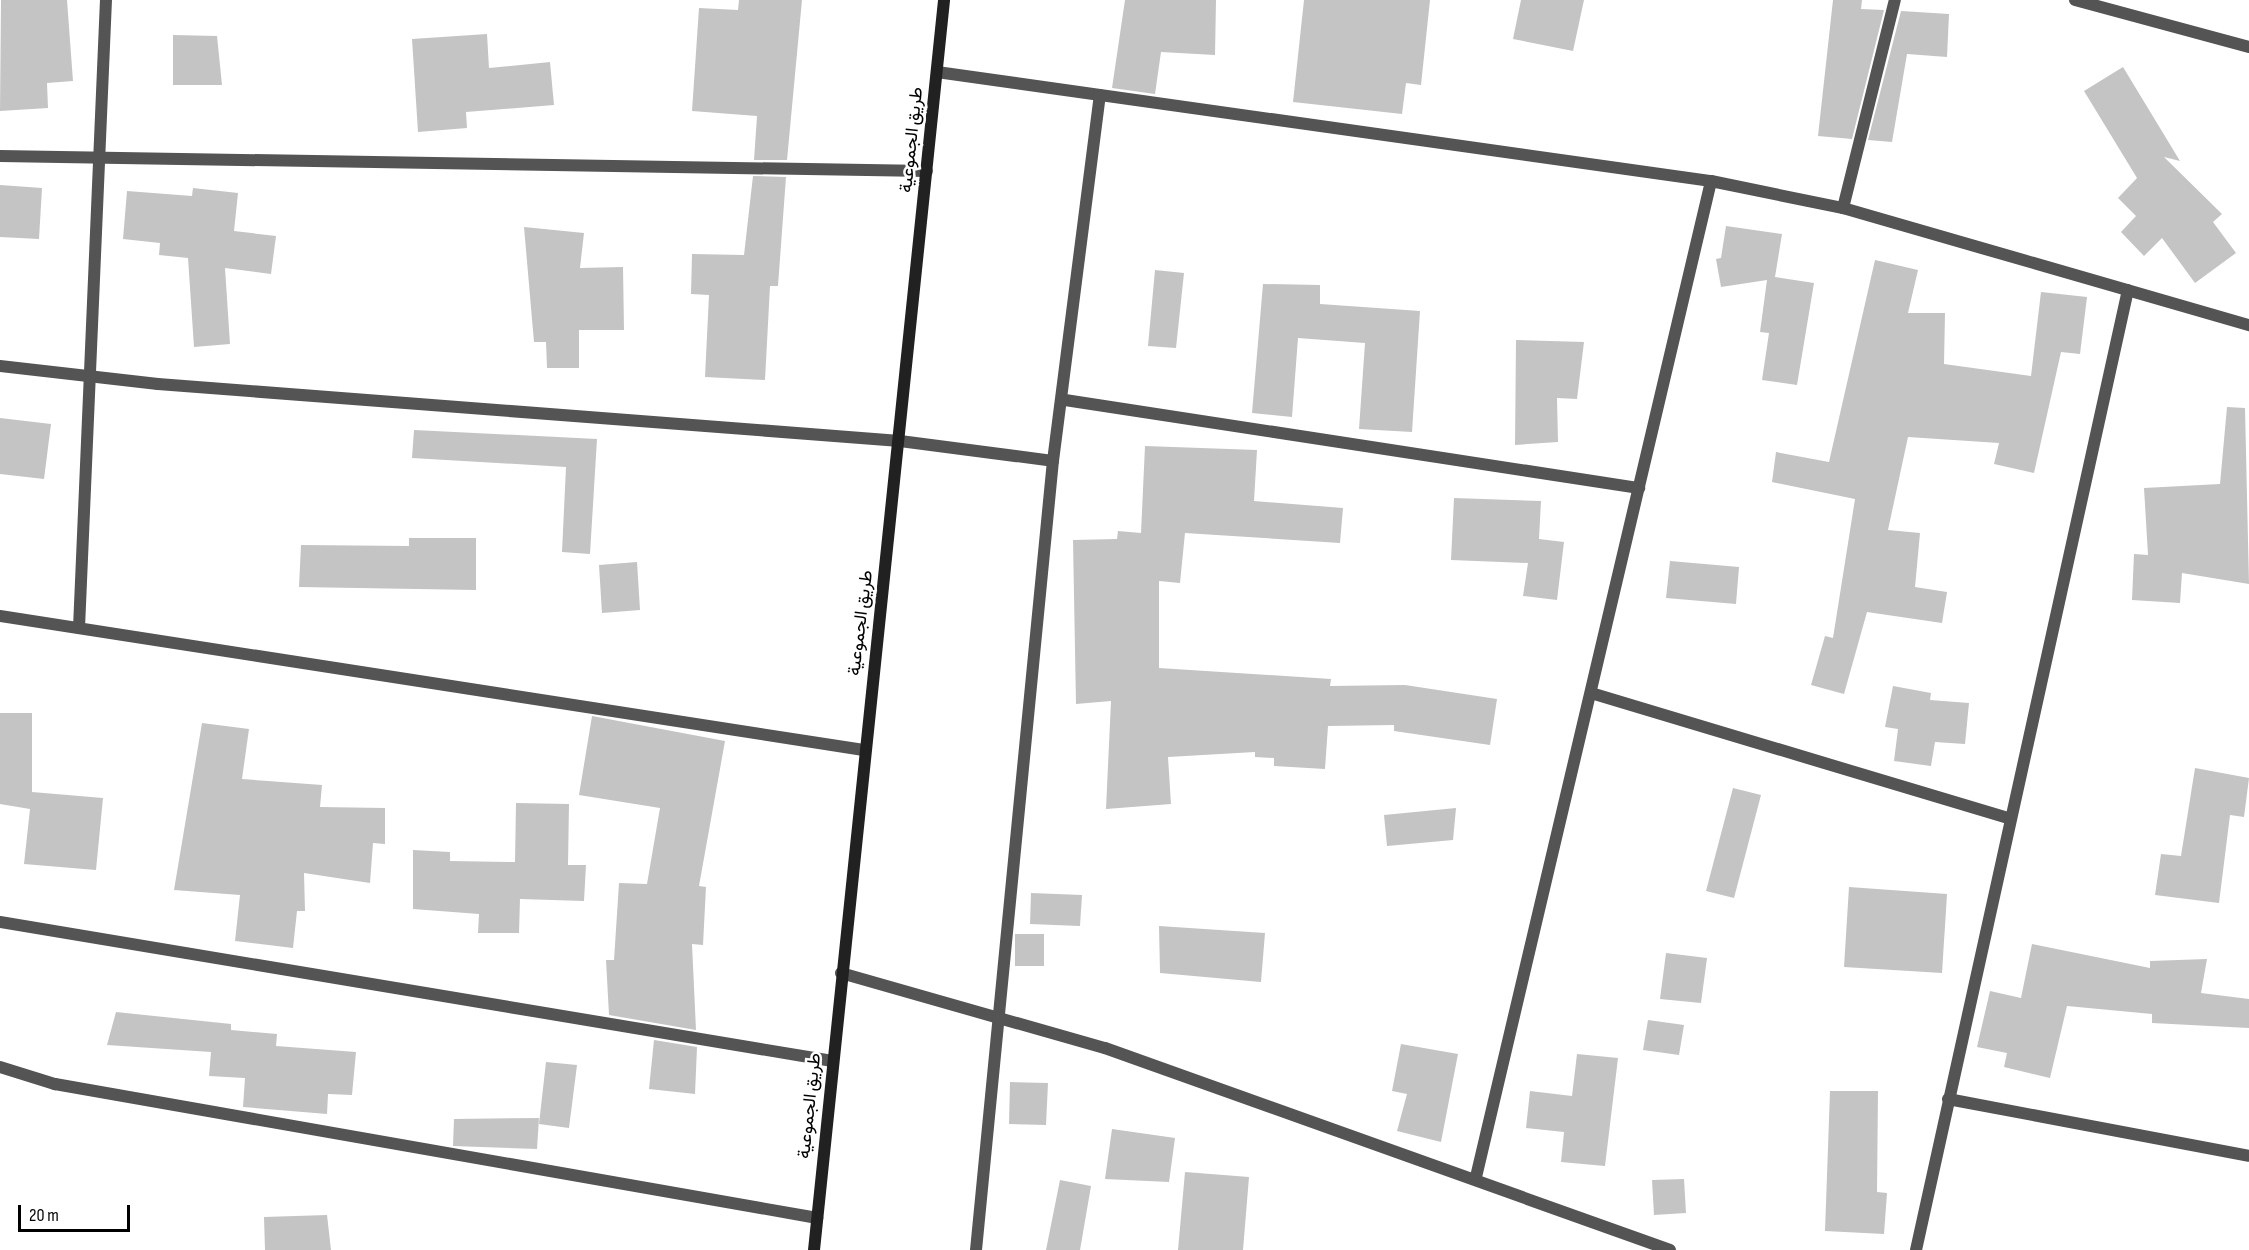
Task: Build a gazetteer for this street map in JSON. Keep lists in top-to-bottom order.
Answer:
{
  "streets": {
    "main road": ["طريق الجموعية"]
  },
  "scale_bar": "20 m"
}
